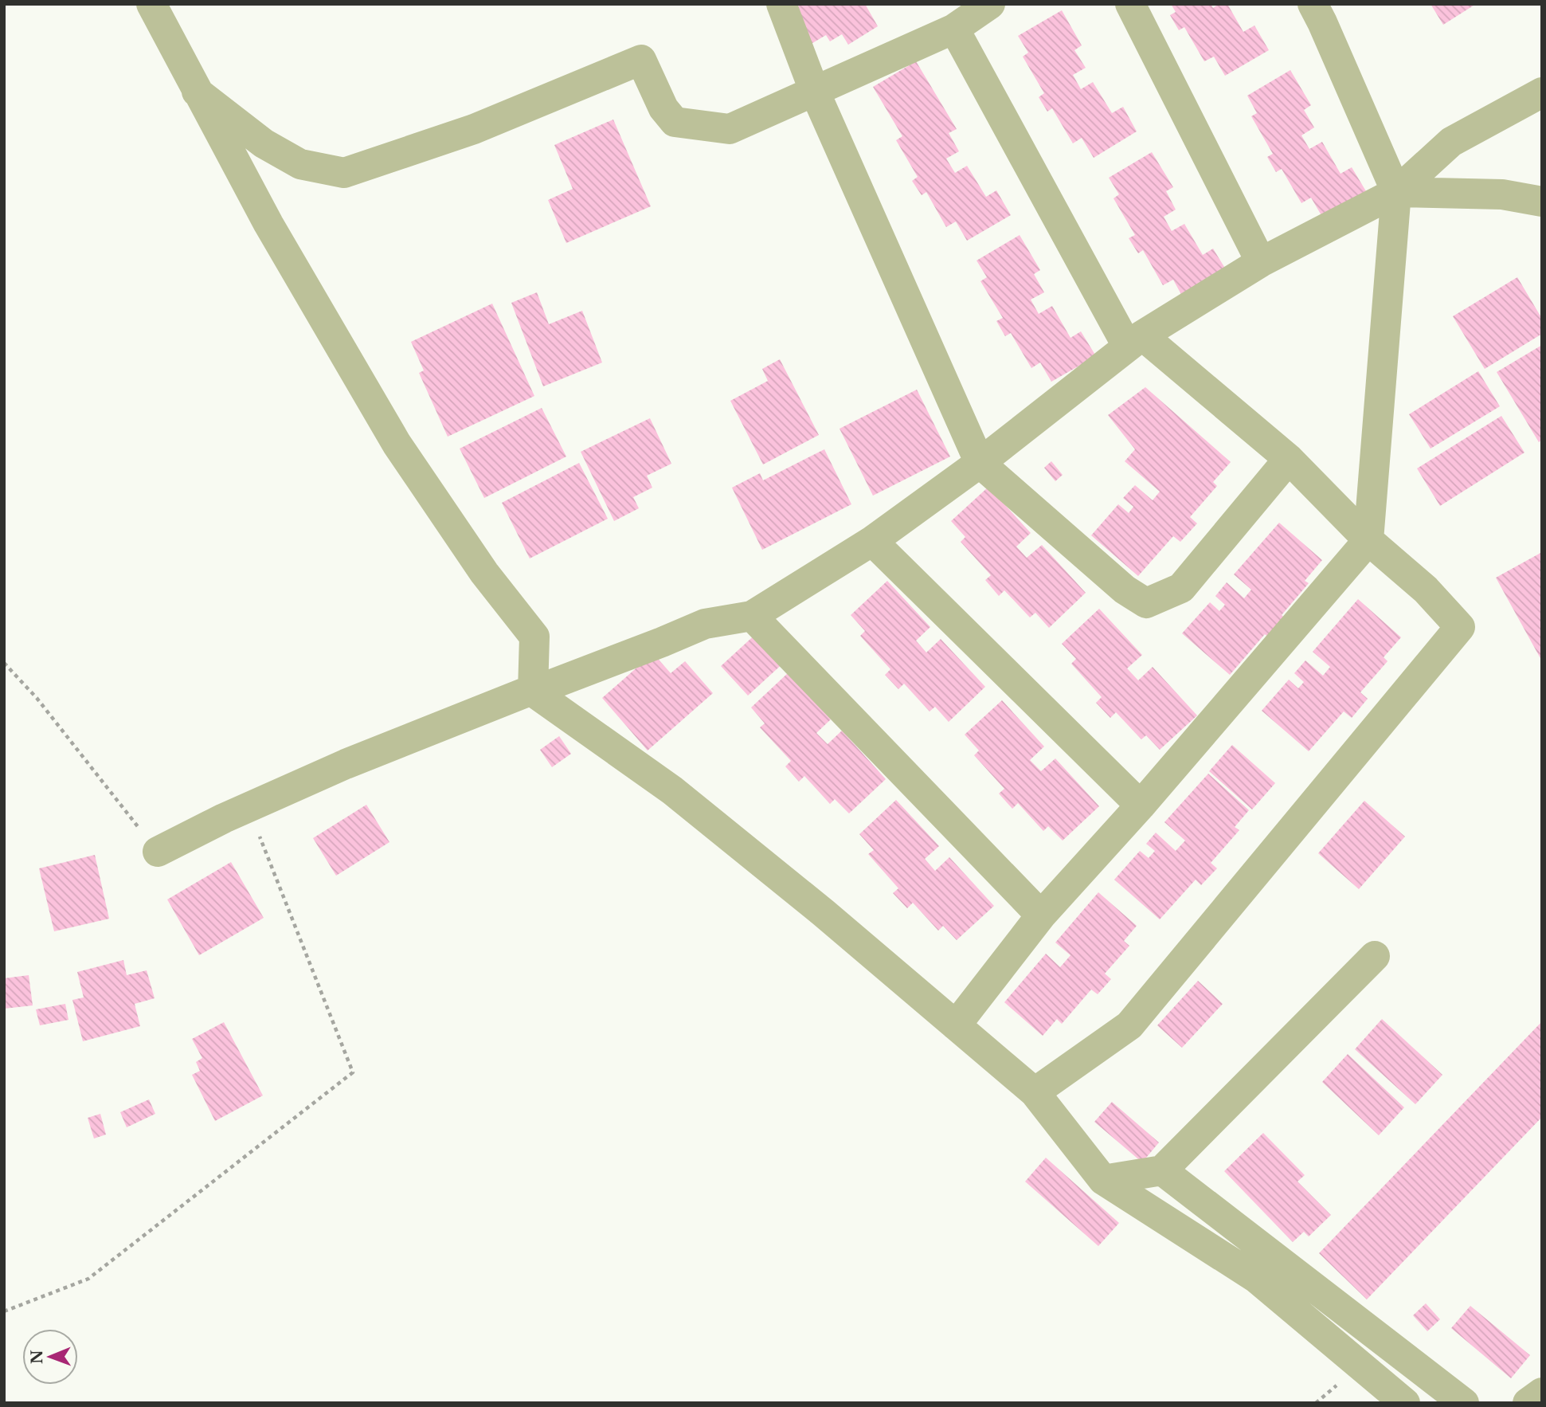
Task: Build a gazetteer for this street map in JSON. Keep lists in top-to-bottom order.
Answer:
{
  "north": "left"
}
